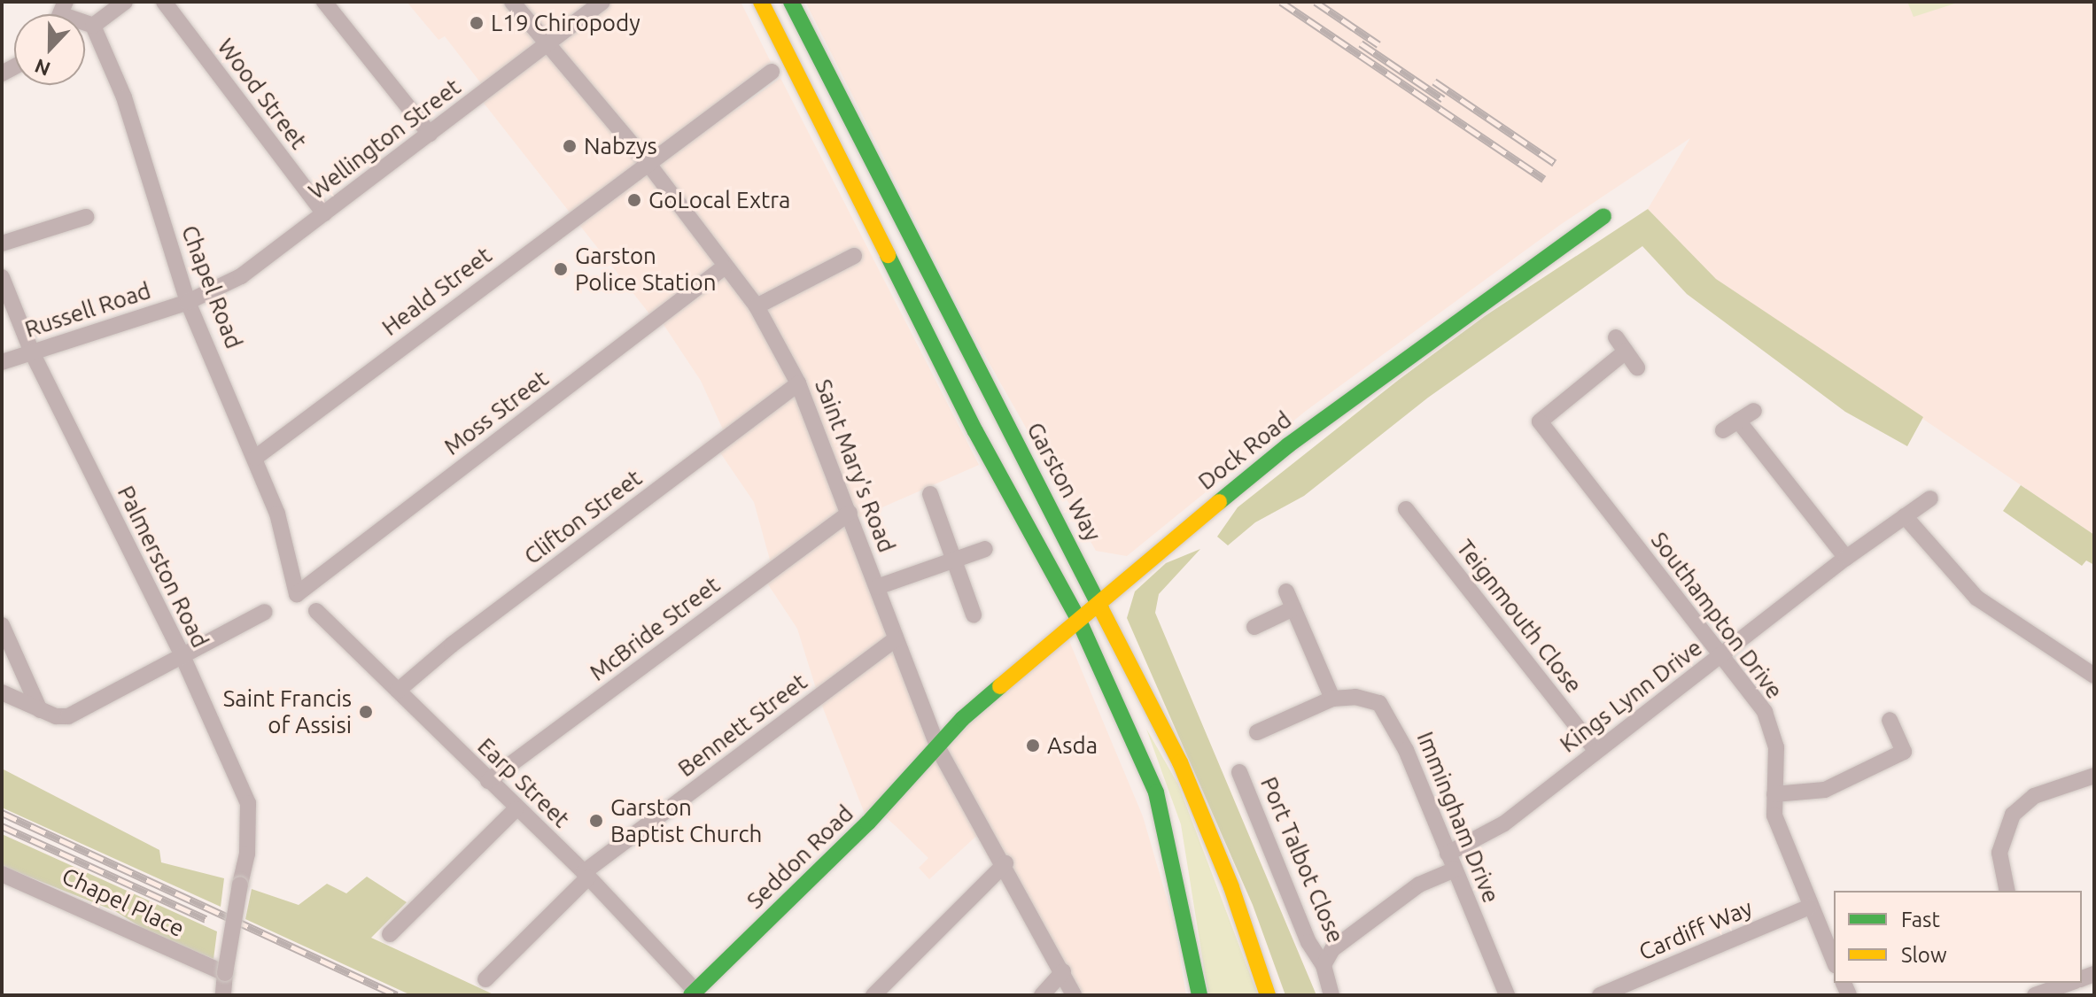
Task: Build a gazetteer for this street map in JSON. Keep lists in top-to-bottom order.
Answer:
{
  "streets": {
    "main road": ["Dock Road", "Garston Way", "Seddon Road"],
    "street": [
      "Wood Street",
      "Wellington Street",
      "Chapel Road",
      "Heald Street",
      "Russell Road",
      "Moss Street",
      "Saint Mary's Road",
      "Clifton Street",
      "Palmerston Road",
      "Southampton Drive",
      "Teignmouth Close",
      "McBride Street",
      "Kings Lynn Drive",
      "Bennett Street",
      "Earp Street",
      "Immingham Drive",
      "Port Talbot Close",
      "Chapel Place",
      "Cardiff Way"
    ]
  },
  "crossings": [
    ["Wood Street", "Wellington Street"],
    ["Wellington Street", "Chapel Road"],
    ["Wellington Street", "Russell Road"],
    ["Wellington Street", "Saint Mary's Road"],
    ["Chapel Road", "Heald Street"],
    ["Chapel Road", "Russell Road"],
    ["Chapel Road", "Moss Street"],
    ["Heald Street", "Saint Mary's Road"],
    ["Russell Road", "Palmerston Road"],
    ["Moss Street", "Saint Mary's Road"],
    ["Dock Road", "Saint Mary's Road"],
    ["Dock Road", "Garston Way"],
    ["Dock Road", "Seddon Road"],
    ["Saint Mary's Road", "Clifton Street"],
    ["Saint Mary's Road", "McBride Street"],
    ["Saint Mary's Road", "Bennett Street"],
    ["Saint Mary's Road", "Seddon Road"],
    ["Clifton Street", "Earp Street"],
    ["Palmerston Road", "Chapel Place"],
    ["Southampton Drive", "Kings Lynn Drive"],
    ["Southampton Drive", "Cardiff Way"],
    ["Teignmouth Close", "Kings Lynn Drive"],
    ["McBride Street", "Earp Street"],
    ["Kings Lynn Drive", "Immingham Drive"],
    ["Bennett Street", "Earp Street"],
    ["Earp Street", "Seddon Road"],
    ["Immingham Drive", "Port Talbot Close"]
  ],
  "places": [
    "L19 Chiropody",
    "Nabzys",
    "GoLocal Extra",
    "Garston Police Station",
    "Saint Francis of Assisi",
    "Asda",
    "Garston Baptist Church"
  ],
  "legend": ["Fast", "Slow"],
  "north": "bottom"
}
